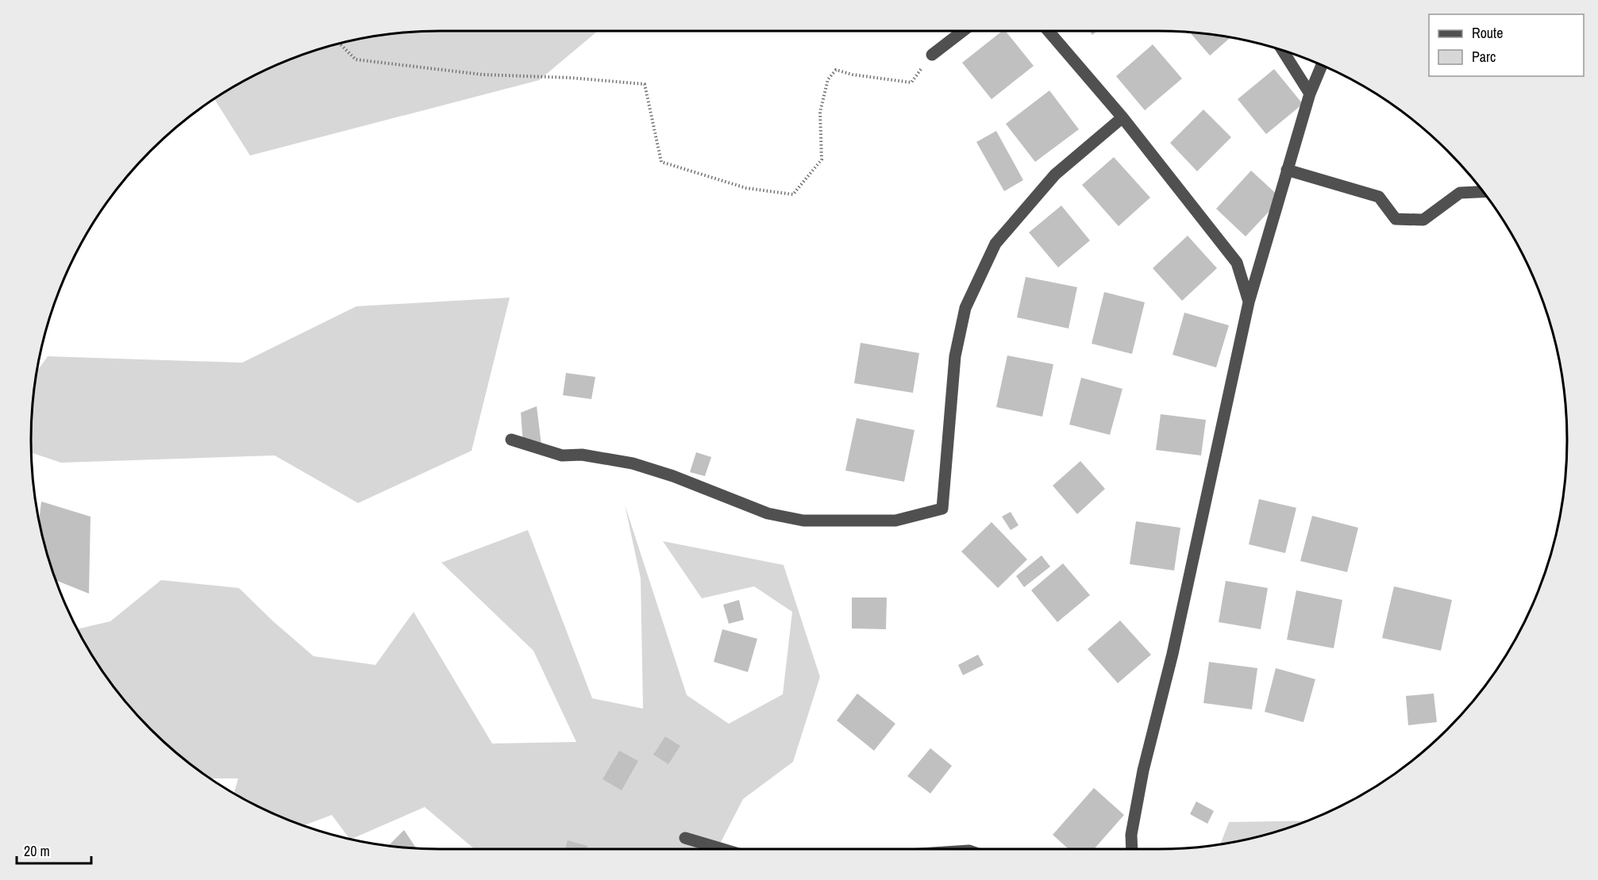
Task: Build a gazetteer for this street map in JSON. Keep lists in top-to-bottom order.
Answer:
{
  "legend": ["Route", "Parc"],
  "scale_bar": "20 m"
}
